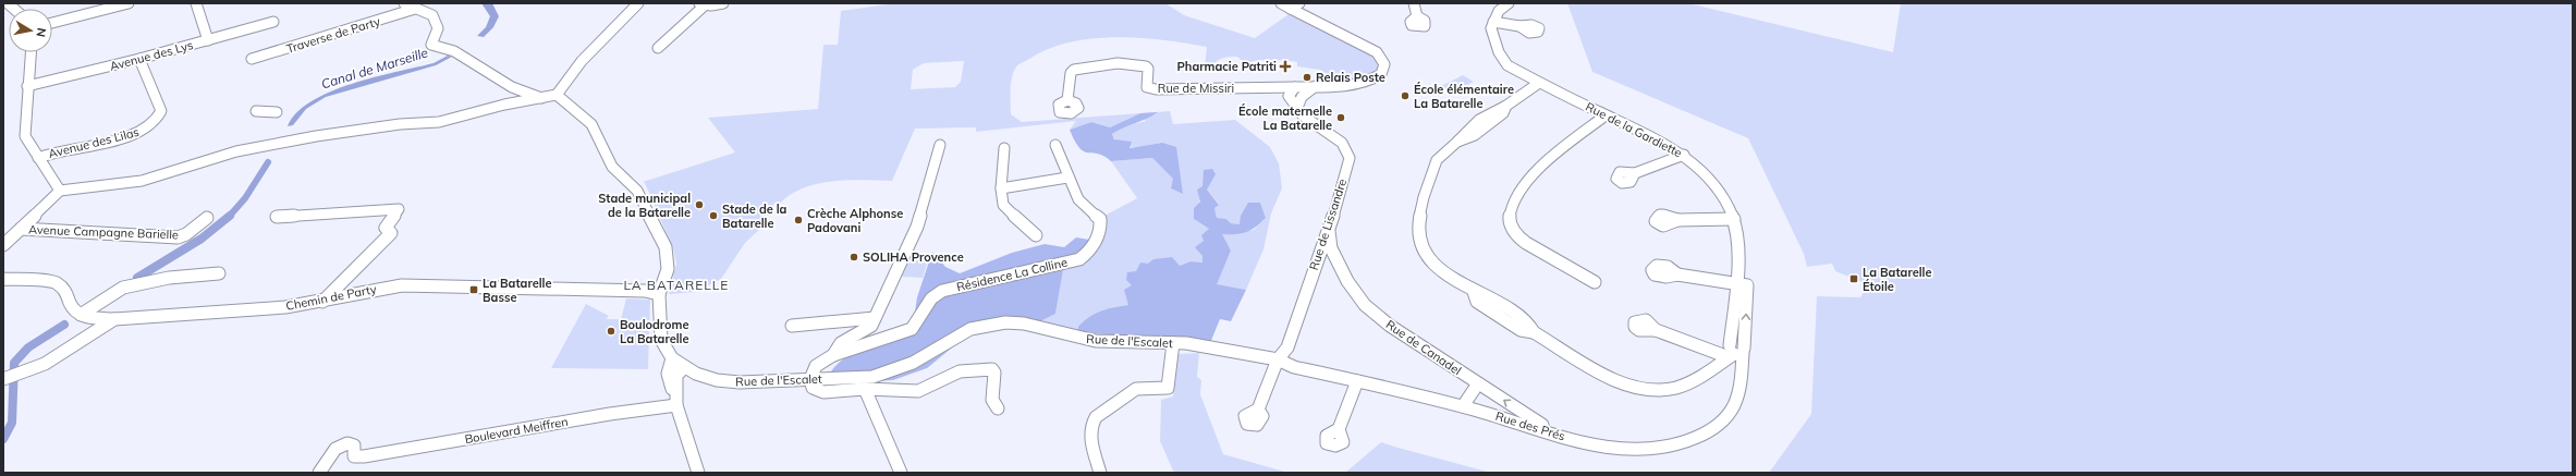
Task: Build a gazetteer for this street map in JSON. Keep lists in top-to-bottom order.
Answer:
{
  "streets": {
    "street": [
      "Traverse de Party",
      "Avenue des Lys",
      "Rue de Missiri",
      "Rue de la Gardiette",
      "Avenue des Lilas",
      "Rue de Lissandre",
      "Avenue Campagne Barielle",
      "Résidence La Colline",
      "Chemin de Party",
      "Rue de l'Escalet",
      "Rue de Canadel",
      "Rue des Prés",
      "Boulevard Meiffren"
    ]
  },
  "crossings": [
    ["Avenue des Lys", "Avenue des Lilas"],
    ["Rue de Missiri", "Rue de Lissandre"],
    ["Rue de la Gardiette", "Rue des Prés"],
    ["Rue de Lissandre", "Rue de l'Escalet"],
    ["Rue de Lissandre", "Rue de Canadel"],
    ["Rue de Lissandre", "Rue des Prés"],
    ["Rue de l'Escalet", "Rue des Prés"],
    ["Rue de Canadel", "Rue des Prés"]
  ],
  "districts": ["LA BATARELLE"],
  "water": ["Canal de Marseille"],
  "places": {
    "health": ["Pharmacie Patriti"],
    "other": [
      "Relais Poste",
      "École élémentaire La Batarelle",
      "École maternelle La Batarelle",
      "Stade municipal de la Batarelle",
      "Stade de la Batarelle",
      "Crèche Alphonse Padovani",
      "SOLIHA Provence",
      "Boulodrome La Batarelle"
    ],
    "transit": ["La Batarelle Étoile", "La Batarelle Basse"]
  },
  "north": "right"
}
